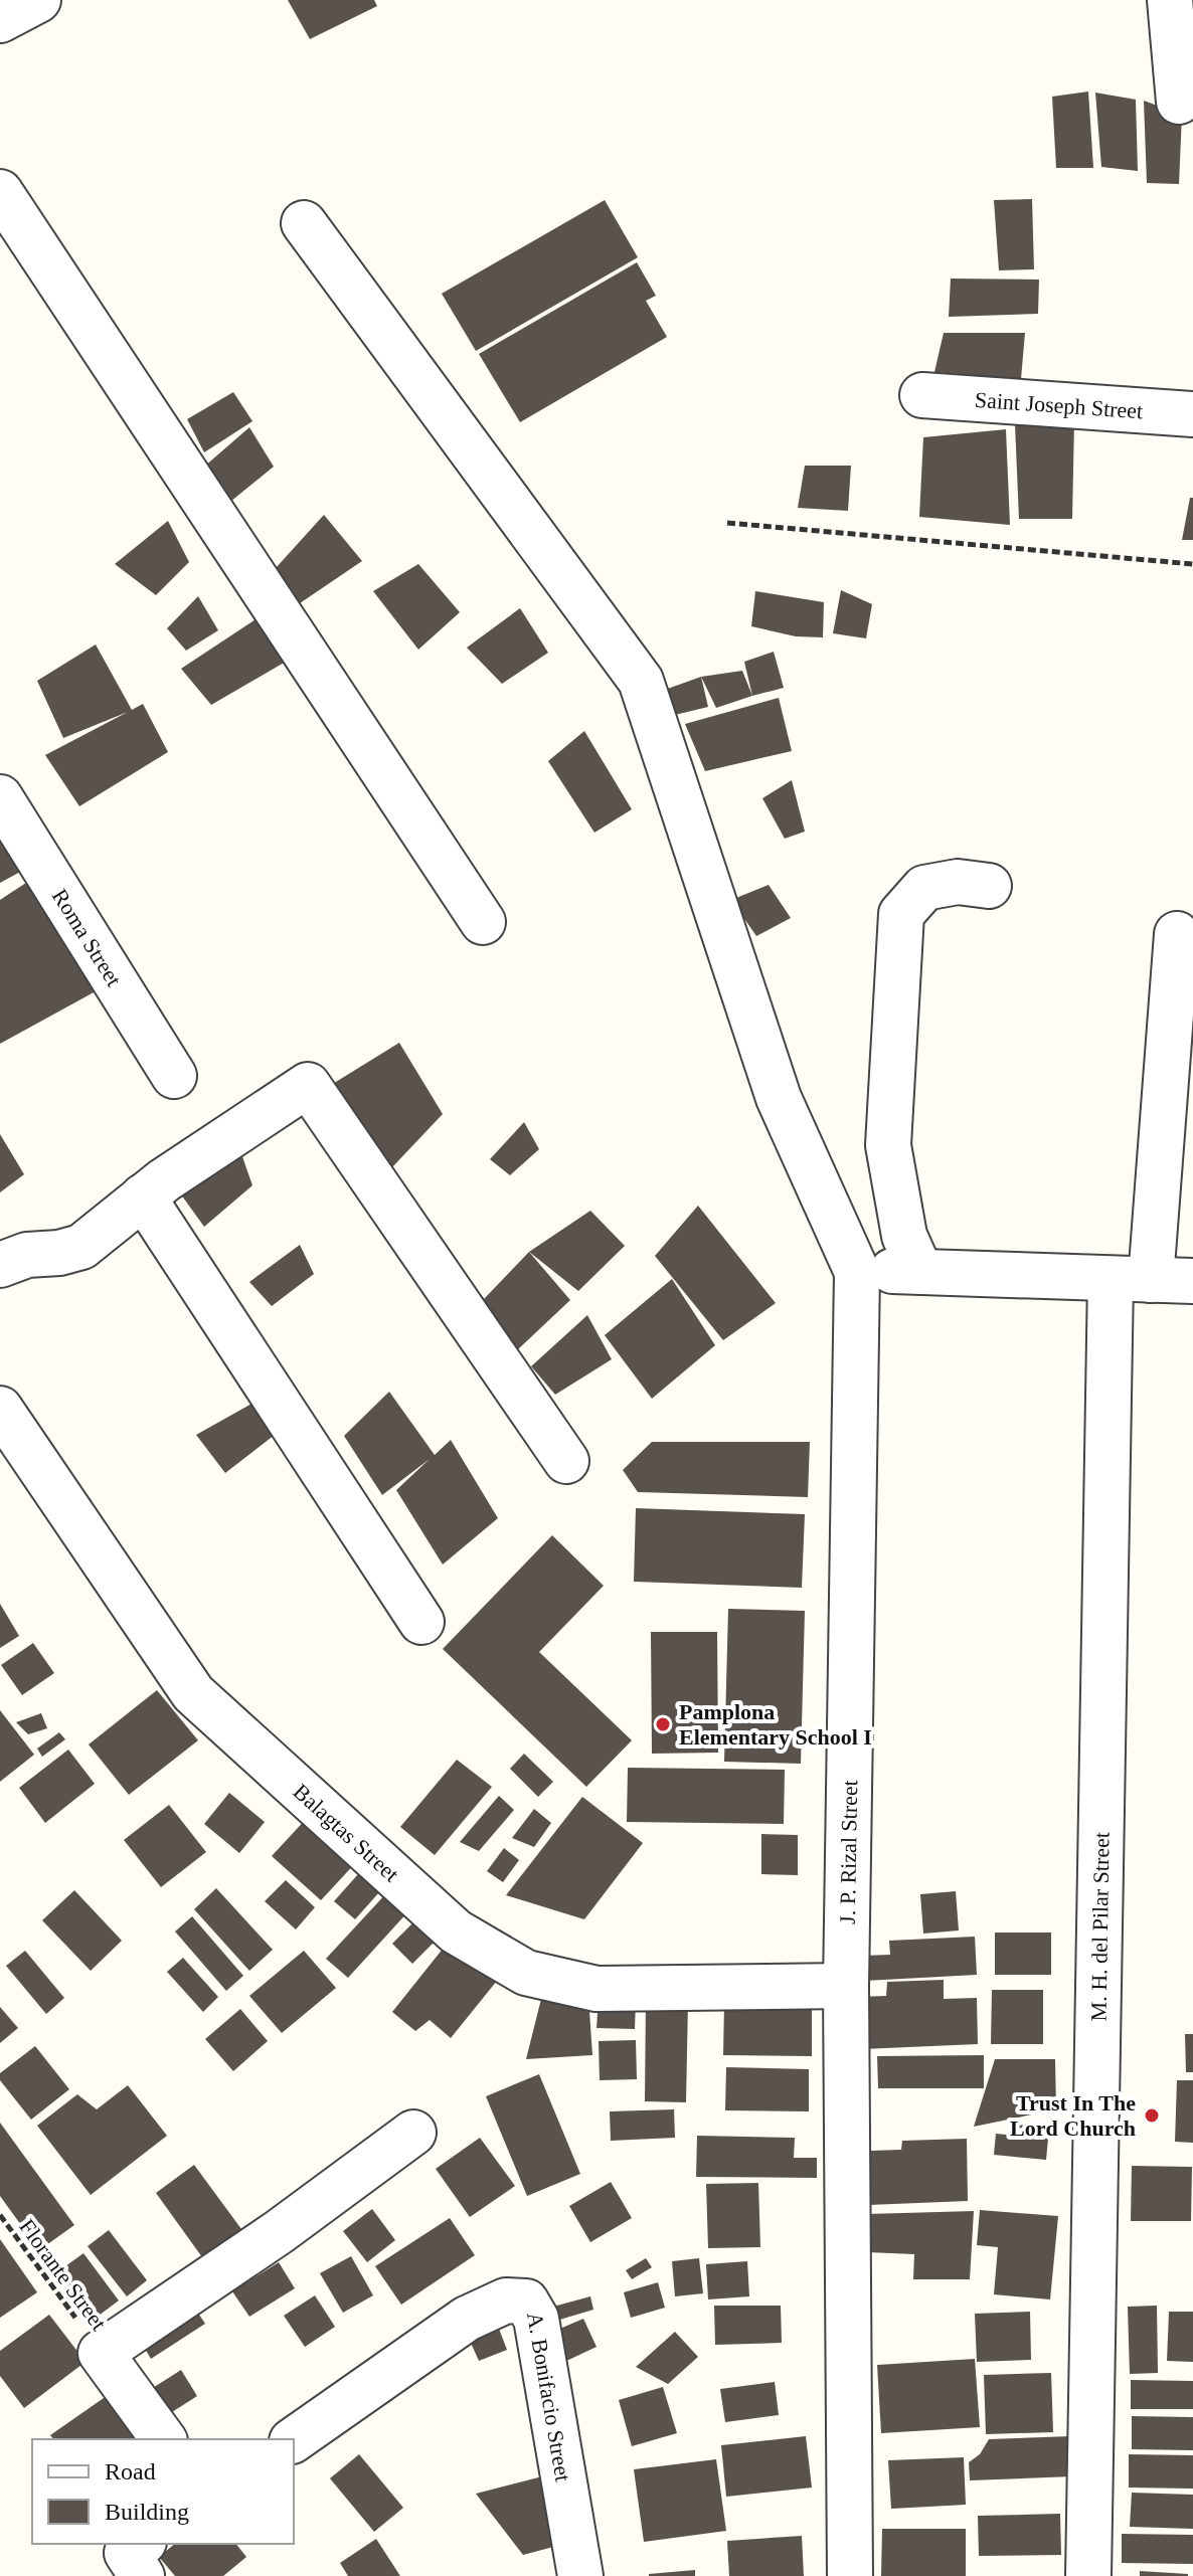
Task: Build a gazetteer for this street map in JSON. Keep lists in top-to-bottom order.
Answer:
{
  "streets": {
    "street": [
      "Saint Joseph Street",
      "Roma Street",
      "Balagtas Street",
      "J. P. Rizal Street",
      "M. H. del Pilar Street",
      "A. Bonifacio Street"
    ],
    "path": ["Florante Street"]
  },
  "crossings": [
    ["Balagtas Street", "J. P. Rizal Street"]
  ],
  "places": ["Pamplona Elementary School I", "Trust In The Lord Church"],
  "legend": ["Road", "Building"]
}
